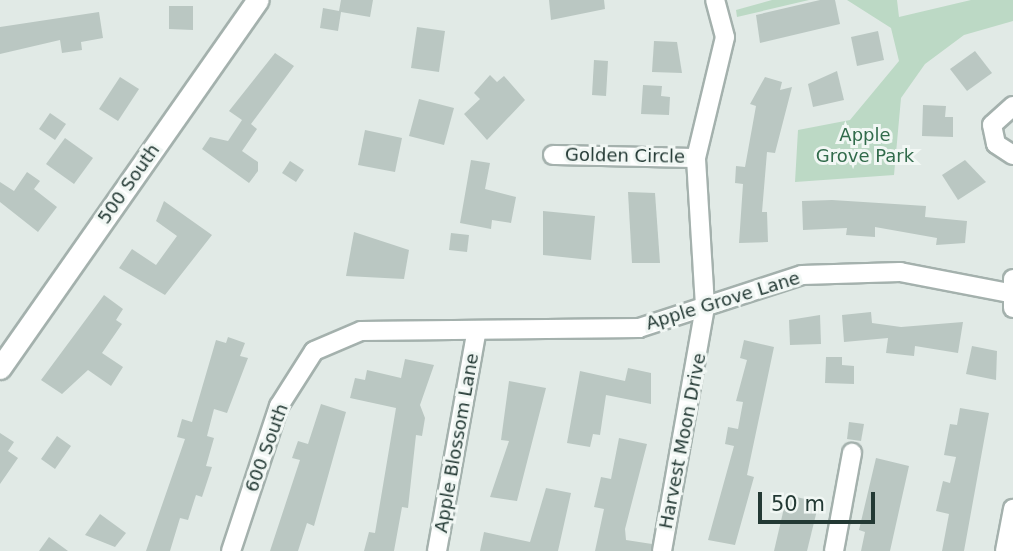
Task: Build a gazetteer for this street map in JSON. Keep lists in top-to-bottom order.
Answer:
{
  "streets": {
    "street": [
      "Golden Circle",
      "500 South",
      "Apple Grove Lane",
      "Harvest Moon Drive",
      "Apple Blossom Lane",
      "600 South"
    ]
  },
  "crossings": [
    ["Golden Circle", "Harvest Moon Drive"],
    ["Apple Grove Lane", "Harvest Moon Drive"],
    ["Apple Grove Lane", "Apple Blossom Lane"],
    ["Apple Grove Lane", "600 South"]
  ],
  "parks": ["Apple Grove Park"],
  "scale_bar": "50 m"
}
